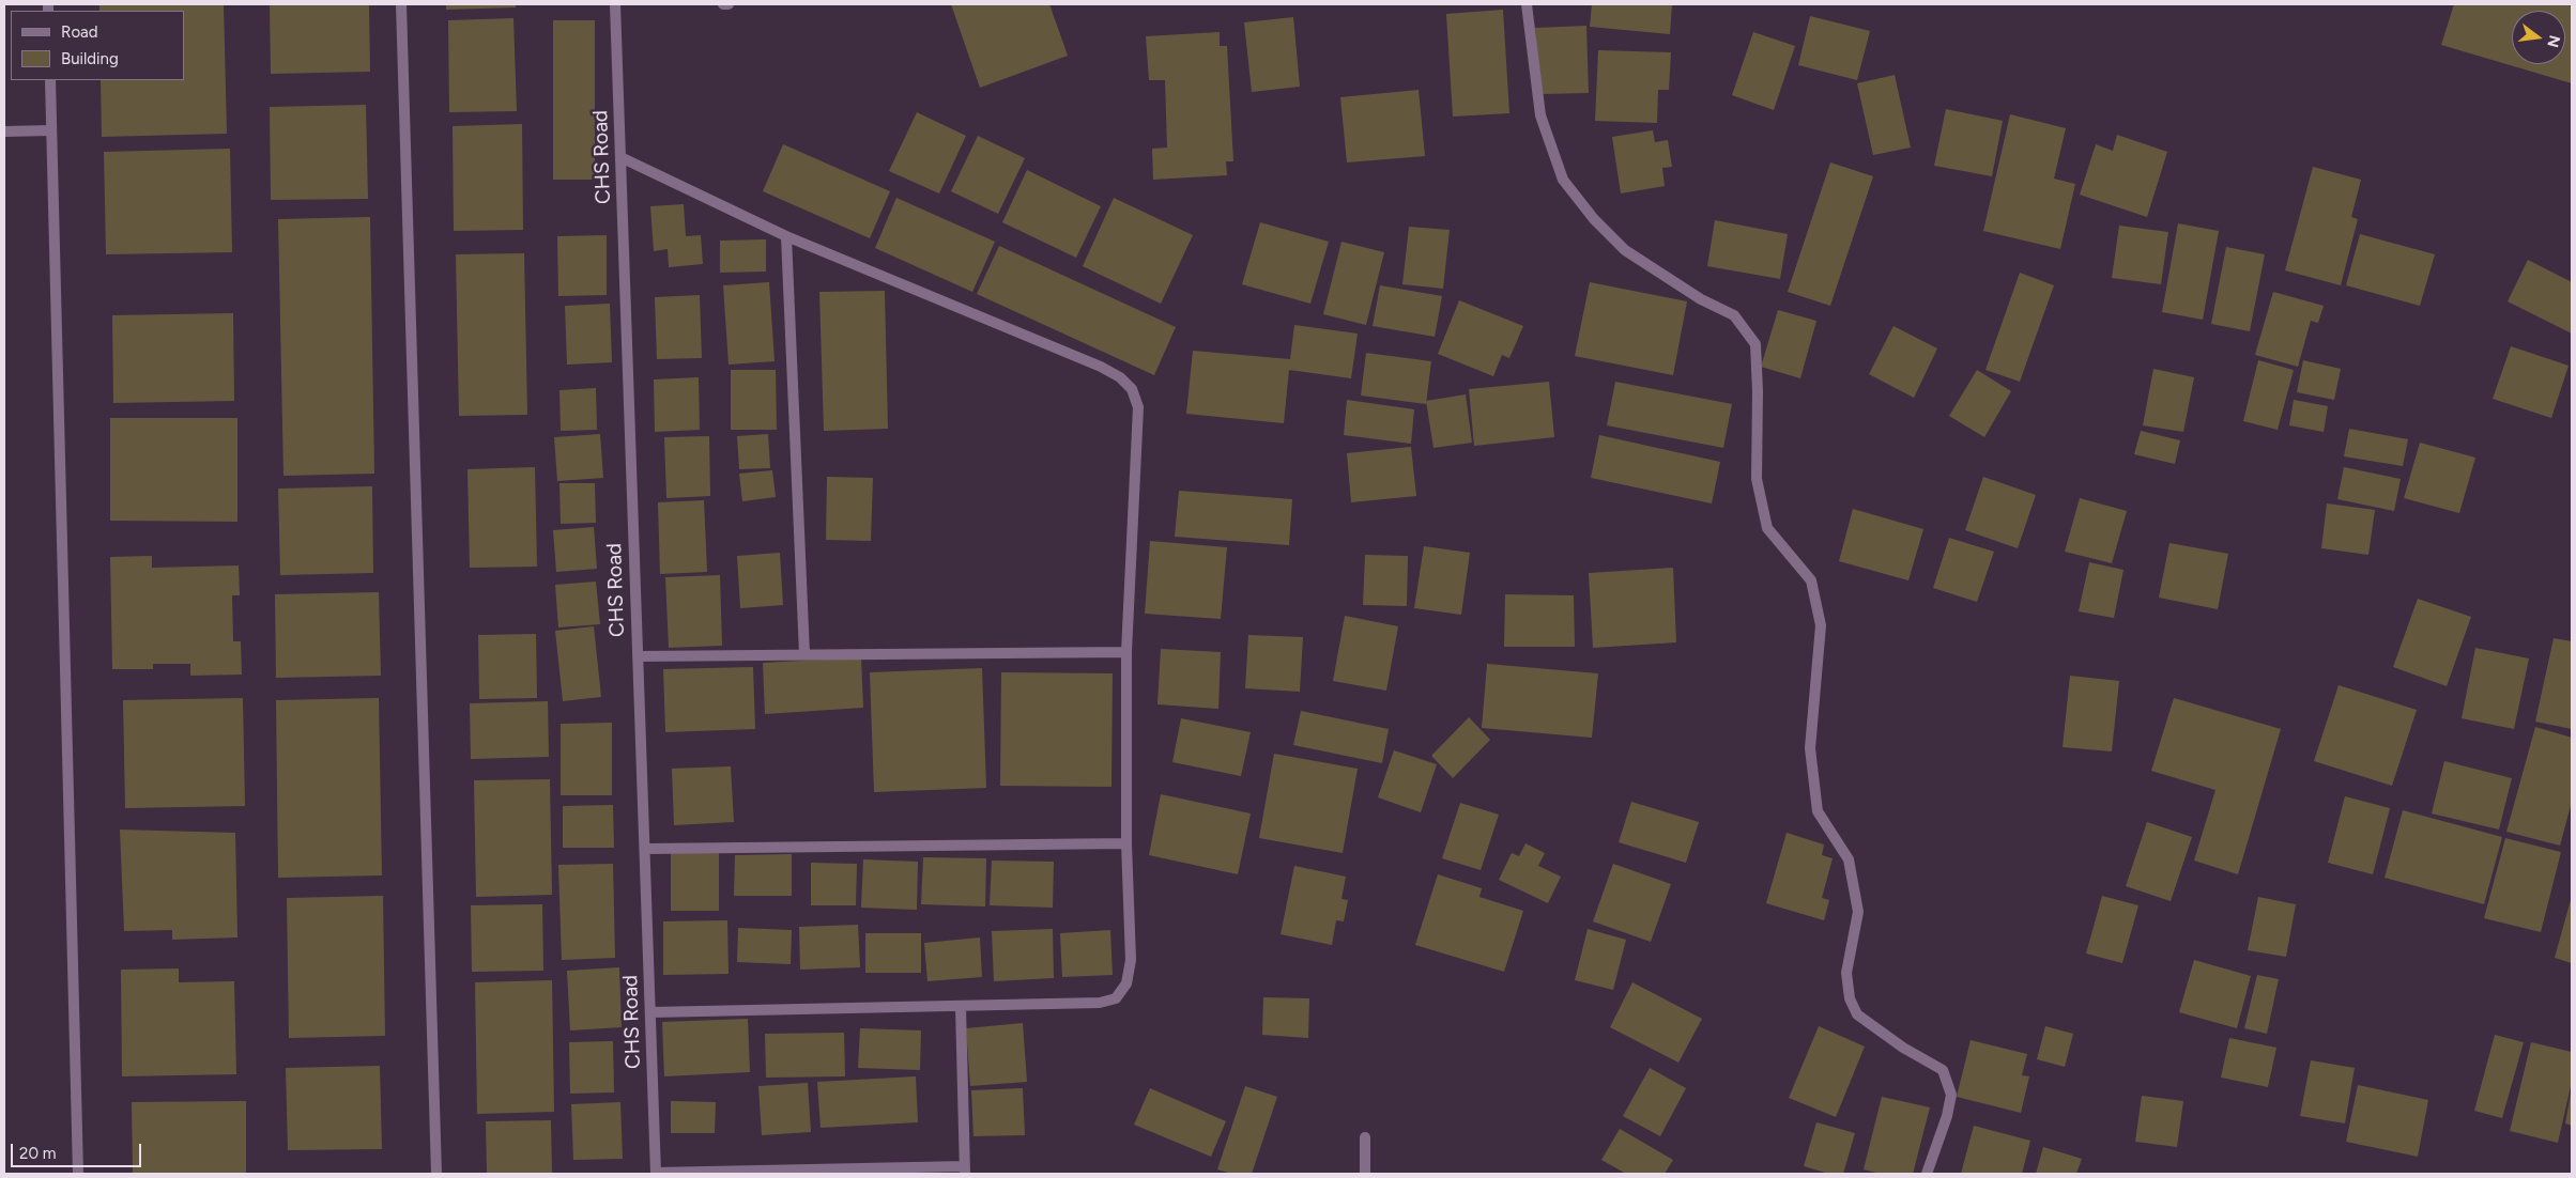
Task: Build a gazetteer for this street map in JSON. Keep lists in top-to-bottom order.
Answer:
{
  "streets": {
    "street": ["CHS Road"]
  },
  "legend": ["Road", "Building"],
  "scale_bar": "20 m",
  "north": "right"
}
